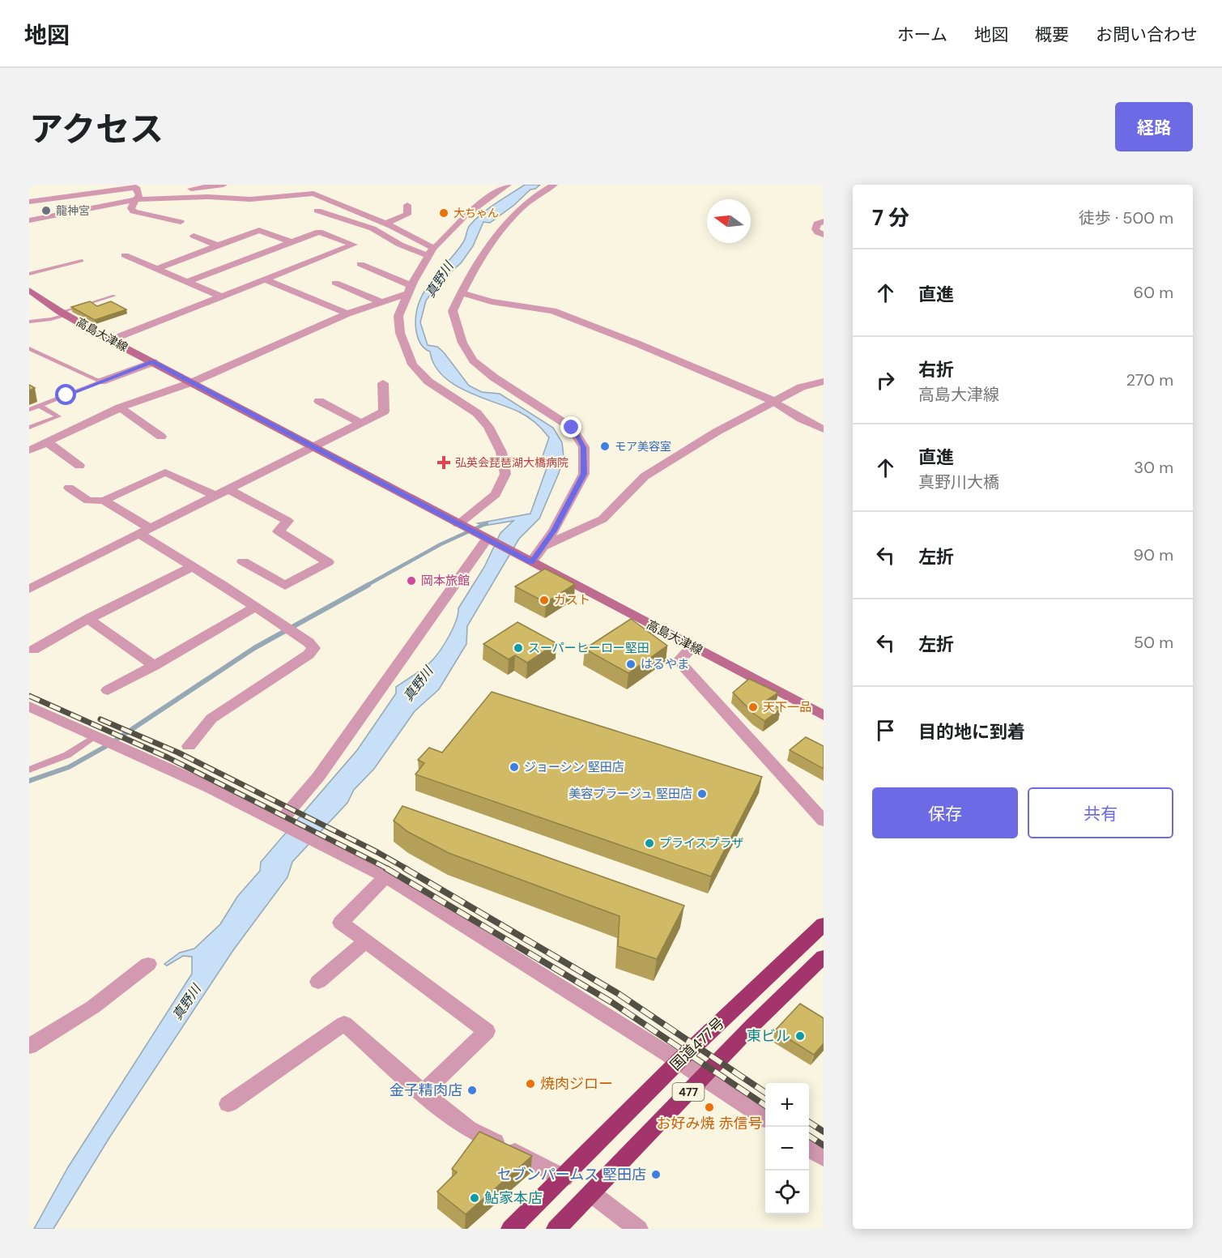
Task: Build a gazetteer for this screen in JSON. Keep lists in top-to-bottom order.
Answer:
{
  "streets": {
    "highway": ["国道477号", "477"],
    "main road": ["高島大津線"]
  },
  "water": ["真野川"],
  "places": {
    "other": [
      "龍神宮",
      "大ちゃん",
      "モア美容室",
      "岡本旅館",
      "ガスト",
      "スーパーヒーロー堅田",
      "はるやま",
      "天下一品",
      "ジョーシン 堅田店",
      "美容プラージュ 堅田店",
      "プライスプラザ",
      "東ビル",
      "焼肉ジロー",
      "金子精肉店",
      "お好み焼 赤信号",
      "セブンパームス 堅田店",
      "鮎家本店"
    ],
    "health": ["弘英会琵琶湖大橋病院"]
  },
  "north": "left",
  "page": {
    "header": "地図",
    "nav": [
      "ホーム",
      "地図",
      "概要",
      "お問い合わせ"
    ],
    "title": "アクセス",
    "buttons": [
      "経路",
      ["保存", "共有"]
    ],
    "heading": ["7 分", "徒歩 · 500 m"],
    "list": [
      ["直進", "60 m"],
      ["右折", "高島大津線", "270 m"],
      ["直進", "真野川大橋", "30 m"],
      ["左折", "90 m"],
      ["左折", "50 m"],
      "目的地に到着"
    ],
    "map_buttons": ["+", "−"]
  }
}
